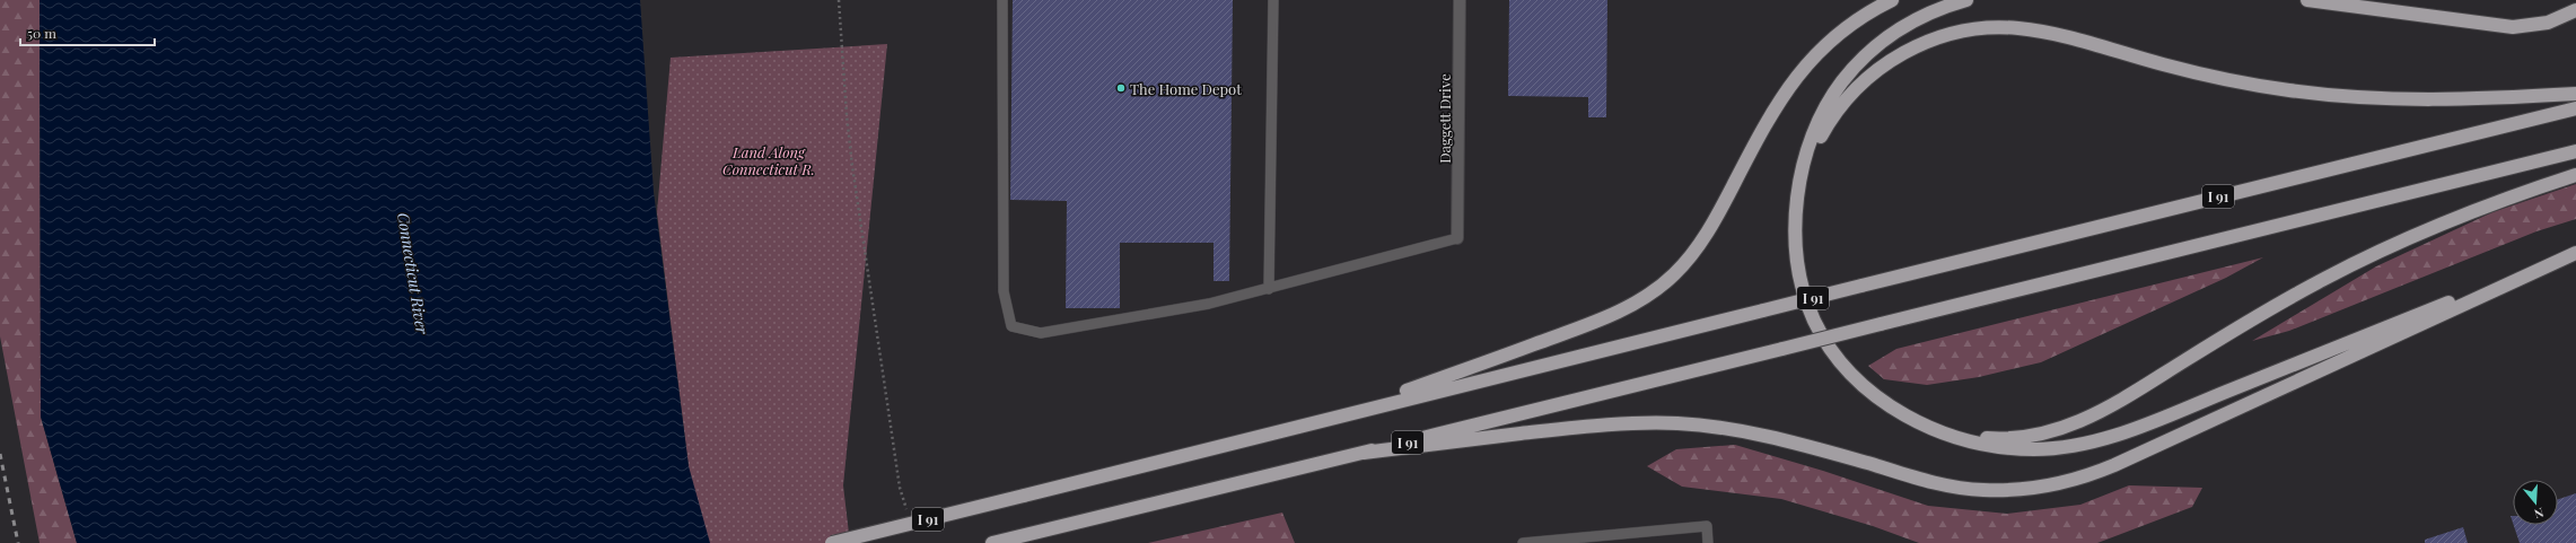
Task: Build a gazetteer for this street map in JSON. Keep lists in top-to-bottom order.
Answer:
{
  "streets": {
    "highway": ["I 91"],
    "street": ["Daggett Drive"]
  },
  "water": ["Connecticut River"],
  "parks": ["Land Along Connecticut R."],
  "places": ["The Home Depot"],
  "scale_bar": "50 m",
  "north": "bottom"
}
